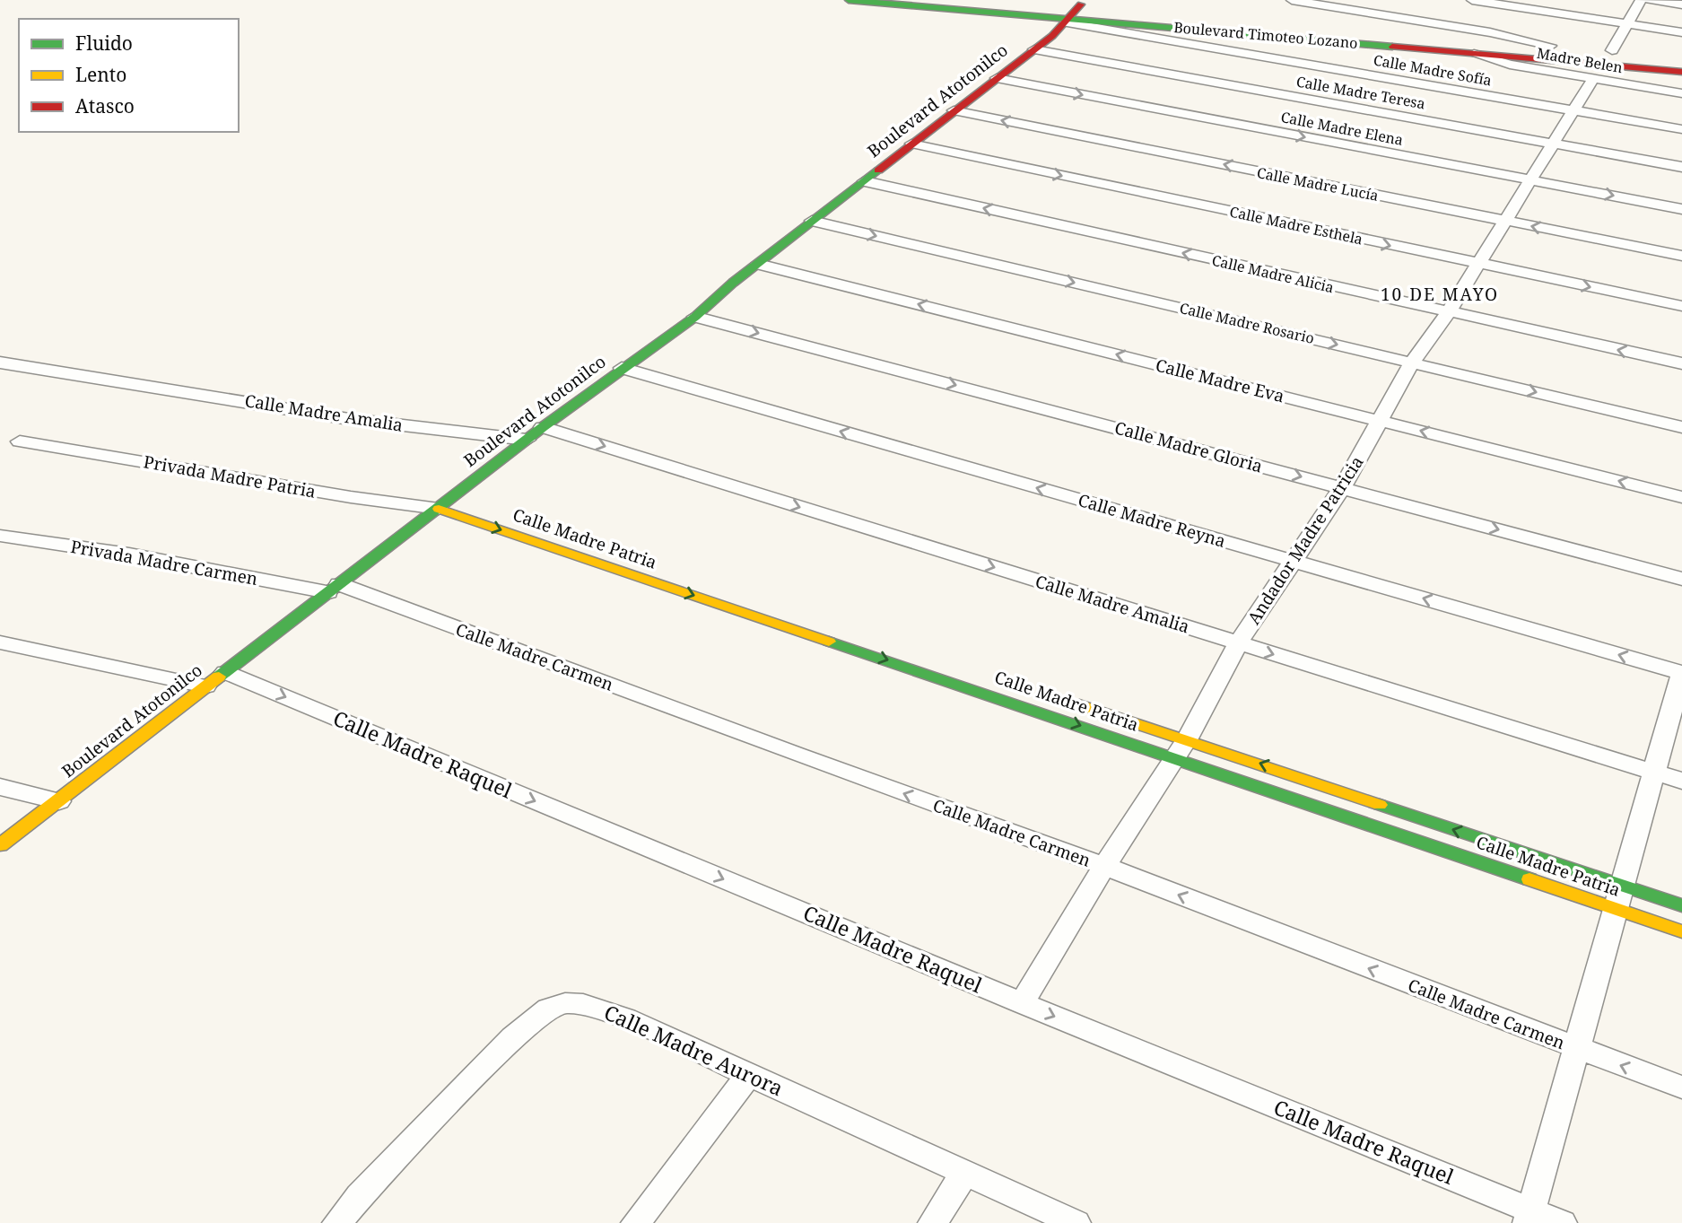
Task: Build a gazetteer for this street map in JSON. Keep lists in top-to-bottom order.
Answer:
{
  "streets": {
    "main road": ["Boulevard Timoteo Lozano", "Boulevard Atotonilco", "Calle Madre Patria"],
    "street": [
      "Madre Belen",
      "Calle Madre Sofía",
      "Calle Madre Teresa",
      "Calle Madre Elena",
      "Calle Madre Lucía",
      "Calle Madre Esthela",
      "Calle Madre Alicia",
      "Calle Madre Rosario",
      "Calle Madre Eva",
      "Calle Madre Amalia",
      "Calle Madre Gloria",
      "Privada Madre Patria",
      "Calle Madre Reyna",
      "Andador Madre Patricia",
      "Privada Madre Carmen",
      "Calle Madre Carmen",
      "Calle Madre Raquel",
      "Calle Madre Aurora"
    ]
  },
  "crossings": [
    ["Boulevard Timoteo Lozano", "Madre Belen"],
    ["Boulevard Timoteo Lozano", "Calle Madre Sofía"],
    ["Boulevard Timoteo Lozano", "Boulevard Atotonilco"],
    ["Madre Belen", "Andador Madre Patricia"],
    ["Calle Madre Sofía", "Boulevard Atotonilco"],
    ["Calle Madre Sofía", "Andador Madre Patricia"],
    ["Calle Madre Teresa", "Boulevard Atotonilco"],
    ["Calle Madre Teresa", "Andador Madre Patricia"],
    ["Boulevard Atotonilco", "Calle Madre Elena"],
    ["Boulevard Atotonilco", "Calle Madre Lucía"],
    ["Boulevard Atotonilco", "Calle Madre Esthela"],
    ["Boulevard Atotonilco", "Calle Madre Alicia"],
    ["Boulevard Atotonilco", "Calle Madre Rosario"],
    ["Boulevard Atotonilco", "Calle Madre Eva"],
    ["Boulevard Atotonilco", "Calle Madre Amalia"],
    ["Boulevard Atotonilco", "Calle Madre Gloria"],
    ["Boulevard Atotonilco", "Privada Madre Patria"],
    ["Boulevard Atotonilco", "Calle Madre Reyna"],
    ["Boulevard Atotonilco", "Calle Madre Patria"],
    ["Boulevard Atotonilco", "Privada Madre Carmen"],
    ["Boulevard Atotonilco", "Calle Madre Carmen"],
    ["Boulevard Atotonilco", "Calle Madre Raquel"],
    ["Calle Madre Elena", "Andador Madre Patricia"],
    ["Calle Madre Lucía", "Andador Madre Patricia"],
    ["Calle Madre Esthela", "Andador Madre Patricia"],
    ["Calle Madre Alicia", "Andador Madre Patricia"],
    ["Calle Madre Rosario", "Andador Madre Patricia"],
    ["Calle Madre Eva", "Andador Madre Patricia"],
    ["Calle Madre Amalia", "Andador Madre Patricia"],
    ["Calle Madre Gloria", "Andador Madre Patricia"],
    ["Privada Madre Patria", "Calle Madre Patria"],
    ["Calle Madre Reyna", "Andador Madre Patricia"],
    ["Calle Madre Patria", "Andador Madre Patricia"],
    ["Andador Madre Patricia", "Calle Madre Carmen"],
    ["Andador Madre Patricia", "Calle Madre Raquel"],
    ["Privada Madre Carmen", "Calle Madre Carmen"]
  ],
  "one_way": [
    "Calle Madre Esthela",
    "Calle Madre Alicia",
    "Calle Madre Rosario",
    "Calle Madre Eva",
    "Calle Madre Amalia",
    "Calle Madre Gloria",
    "Calle Madre Reyna",
    "Calle Madre Carmen",
    "Calle Madre Raquel"
  ],
  "districts": ["10 DE MAYO"],
  "legend": ["Fluido", "Lento", "Atasco"]
}
